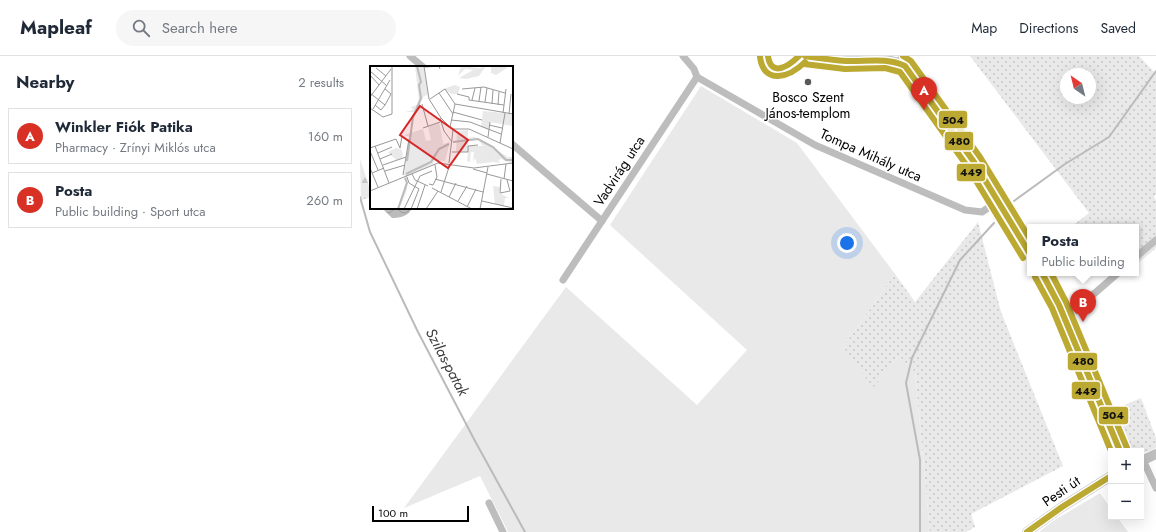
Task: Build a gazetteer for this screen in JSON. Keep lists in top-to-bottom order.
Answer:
{
  "streets": {
    "main road": ["Pesti út"],
    "street": ["Tompa Mihály utca", "Vadvirág utca"]
  },
  "crossings": [
    ["Tompa Mihály utca", "Vadvirág utca"]
  ],
  "water": ["Szilas-patak"],
  "places": ["Bosco Szent János-templom"],
  "lines": ["transit line 480", "transit line 504", "transit line 449"],
  "scale_bar": "100 m",
  "north": "top left",
  "page": {
    "header": "Mapleaf",
    "search": "Search here",
    "nav": ["Map", "Directions", "Saved"],
    "heading": ["Nearby", "2 results"],
    "pins": ["A", "B"],
    "list": [
      {
        "mark": "A",
        "name": "Winkler Fiók Patika",
        "note": "Pharmacy · Zrínyi Miklós utca",
        "value": "160 m"
      },
      {
        "mark": "B",
        "name": "Posta",
        "note": "Public building · Sport utca",
        "value": "260 m"
      }
    ],
    "popup": ["Posta", "Public building"],
    "map_buttons": ["+", "−"],
    "scale": "100 m"
  }
}
